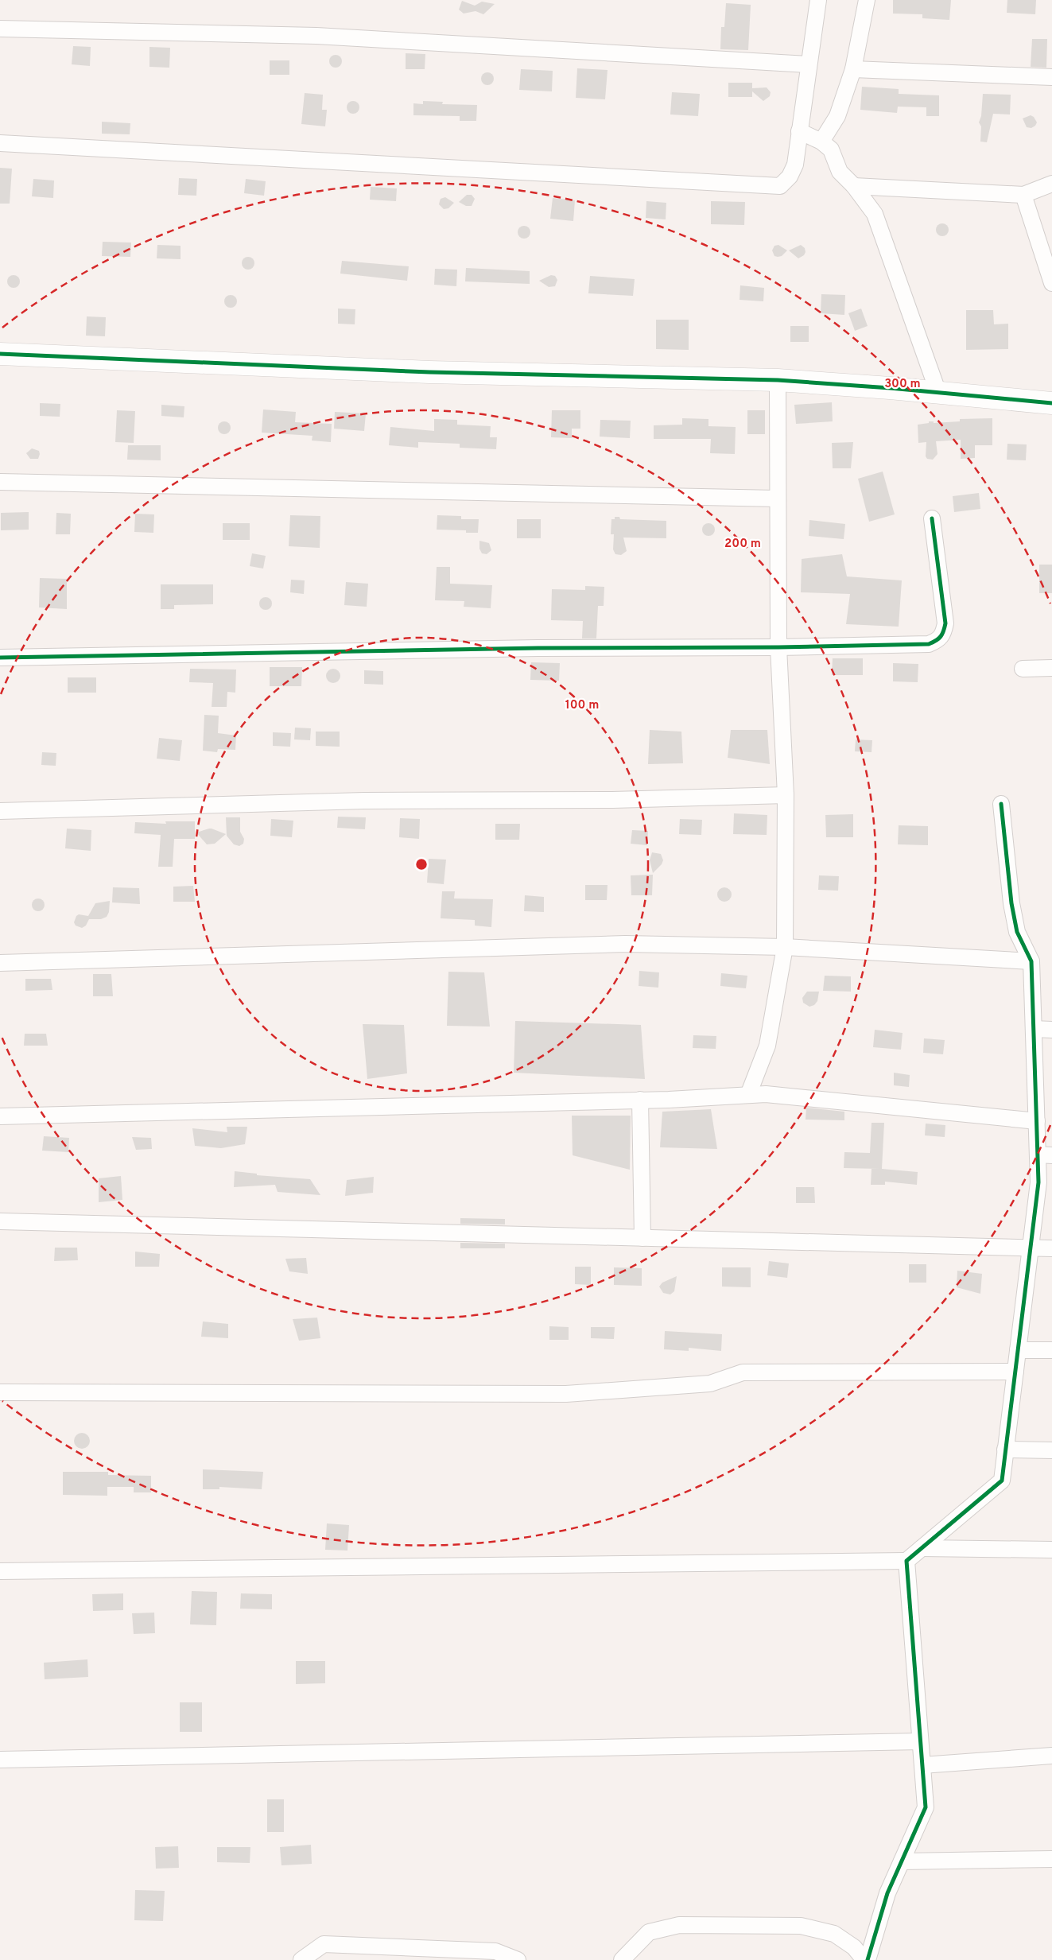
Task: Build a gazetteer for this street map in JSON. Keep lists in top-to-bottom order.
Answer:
{
  "rings": ["300 m", "200 m", "100 m"]
}
